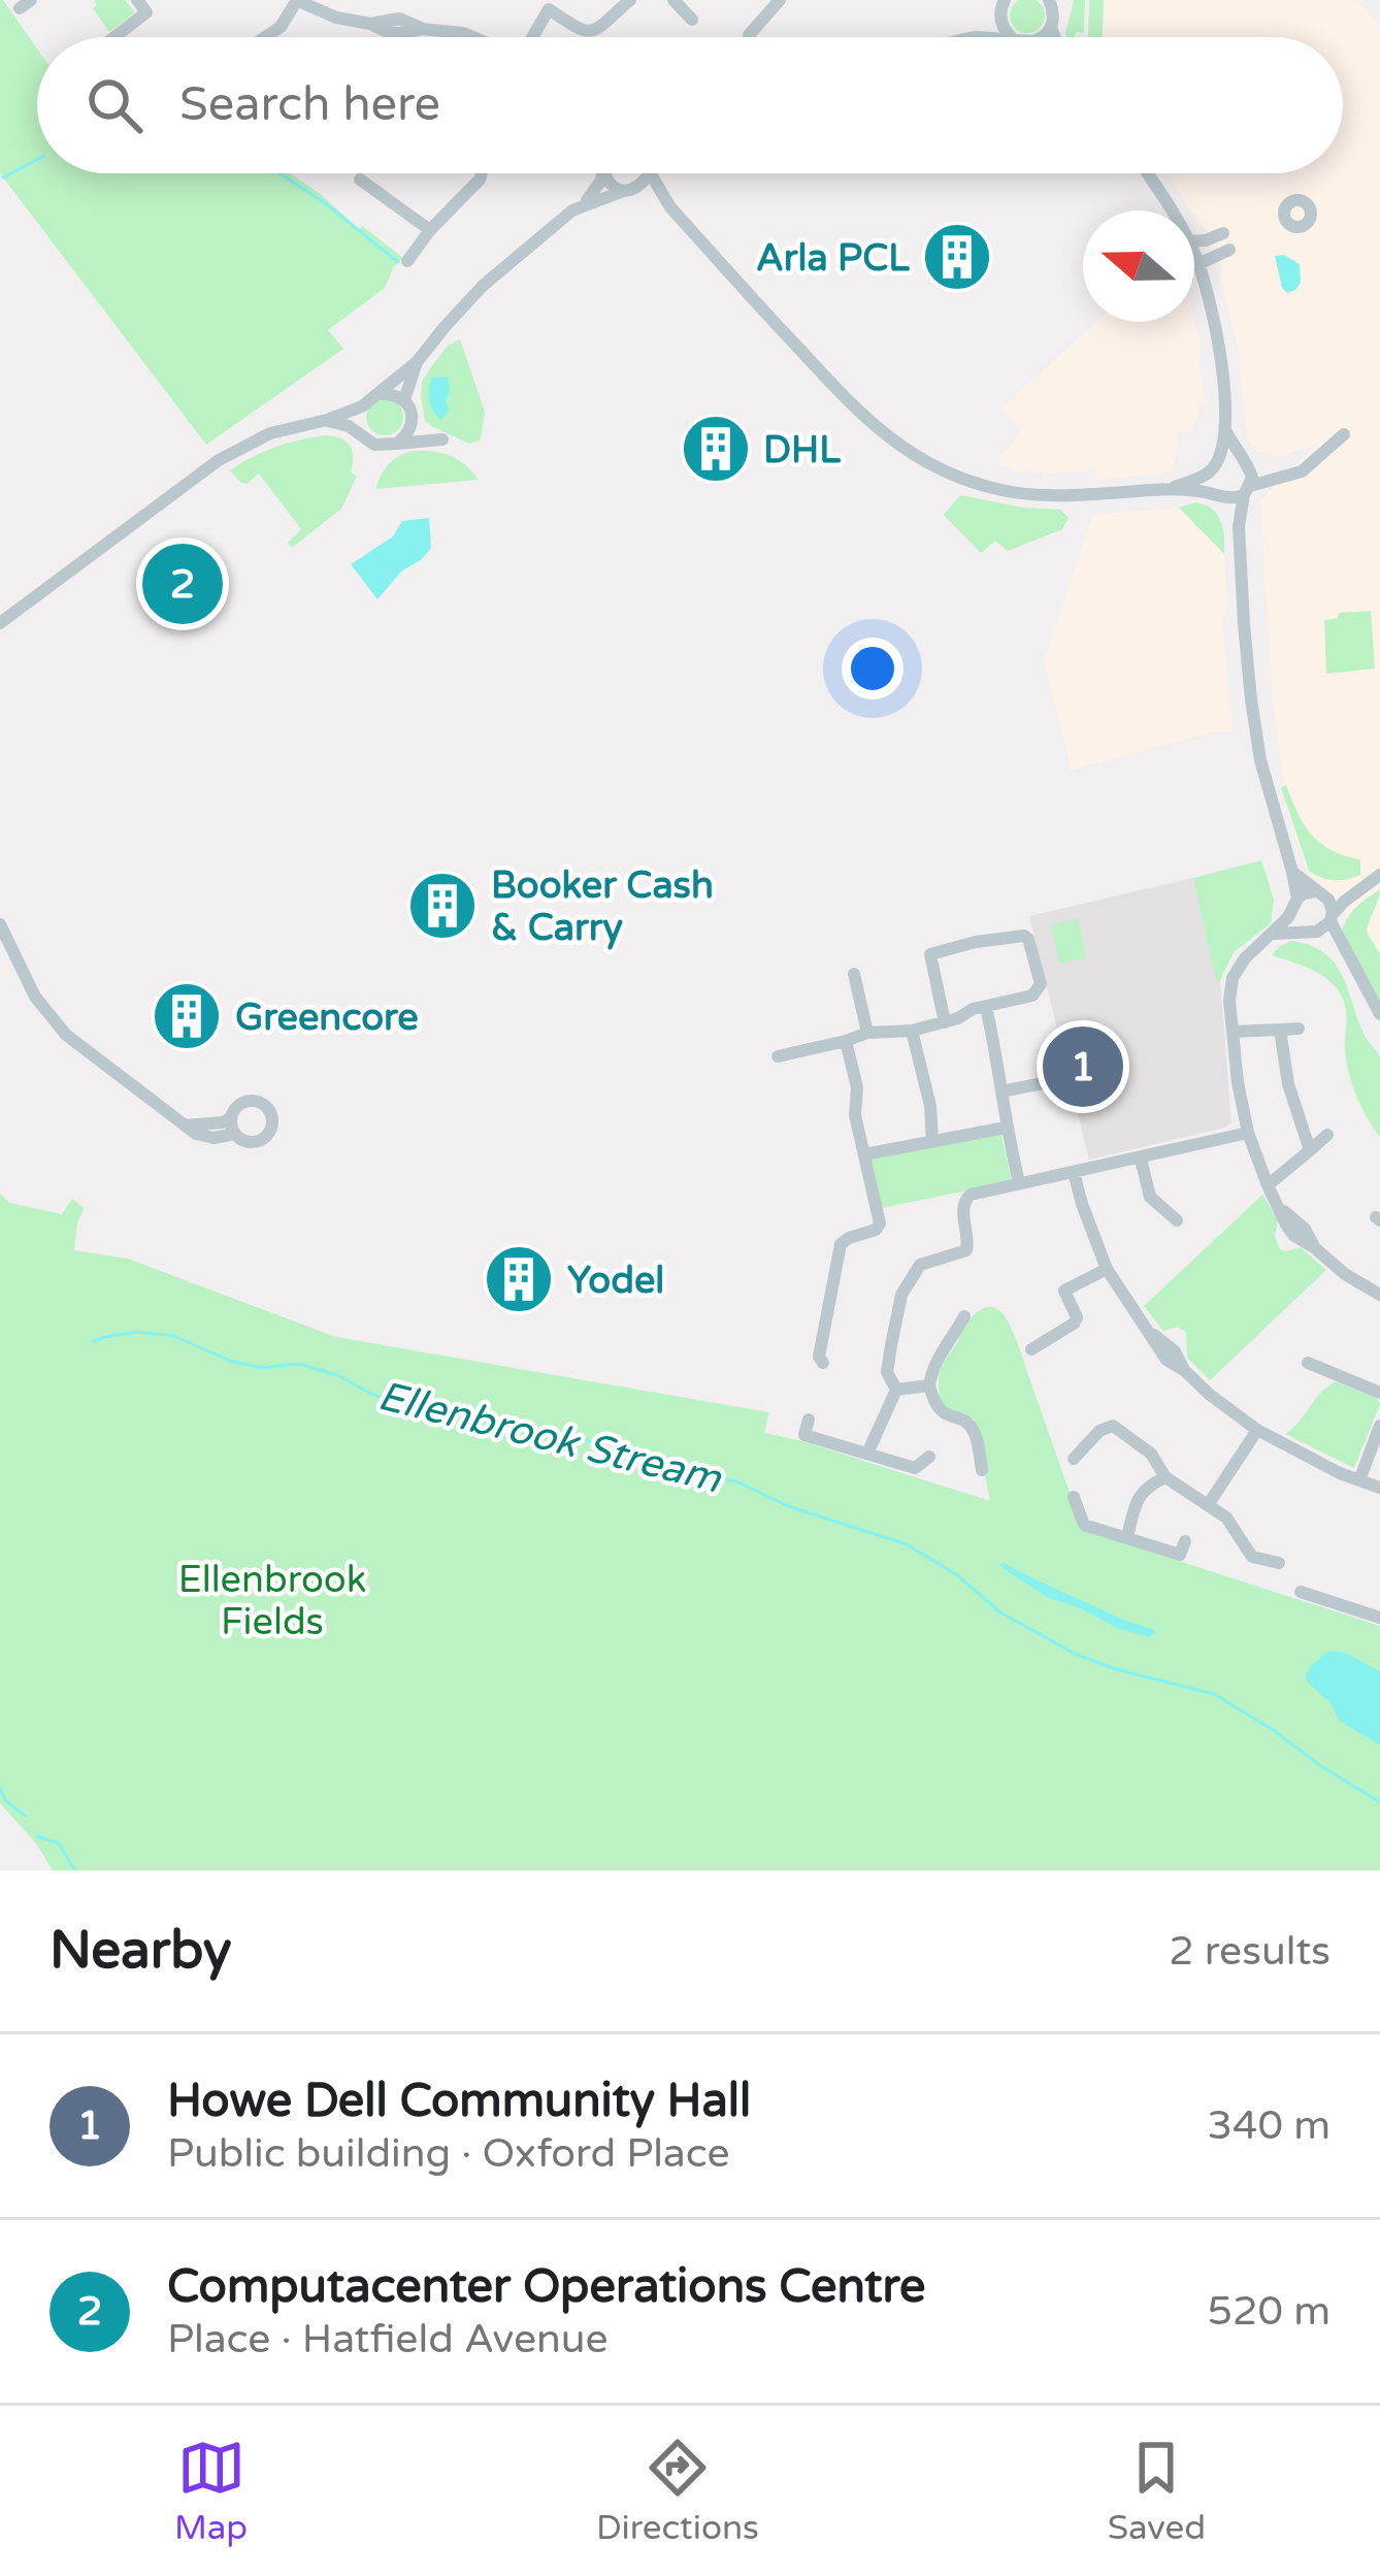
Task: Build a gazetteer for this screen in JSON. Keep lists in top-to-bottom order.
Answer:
{
  "water": ["Ellenbrook Stream"],
  "parks": ["Ellenbrook Fields"],
  "places": {
    "building": [
      "Arla PCL",
      "DHL",
      "Booker Cash & Carry",
      "Greencore",
      "Yodel"
    ]
  },
  "north": "left",
  "page": {
    "search": "Search here",
    "pins": ["2", "1"],
    "heading": ["Nearby", "2 results"],
    "list": [
      {
        "mark": "1",
        "name": "Howe Dell Community Hall",
        "note": "Public building · Oxford Place",
        "value": "340 m"
      },
      {
        "mark": "2",
        "name": "Computacenter Operations Centre",
        "note": "Place · Hatfield Avenue",
        "value": "520 m"
      }
    ],
    "nav": ["Map", "Directions", "Saved"]
  }
}
